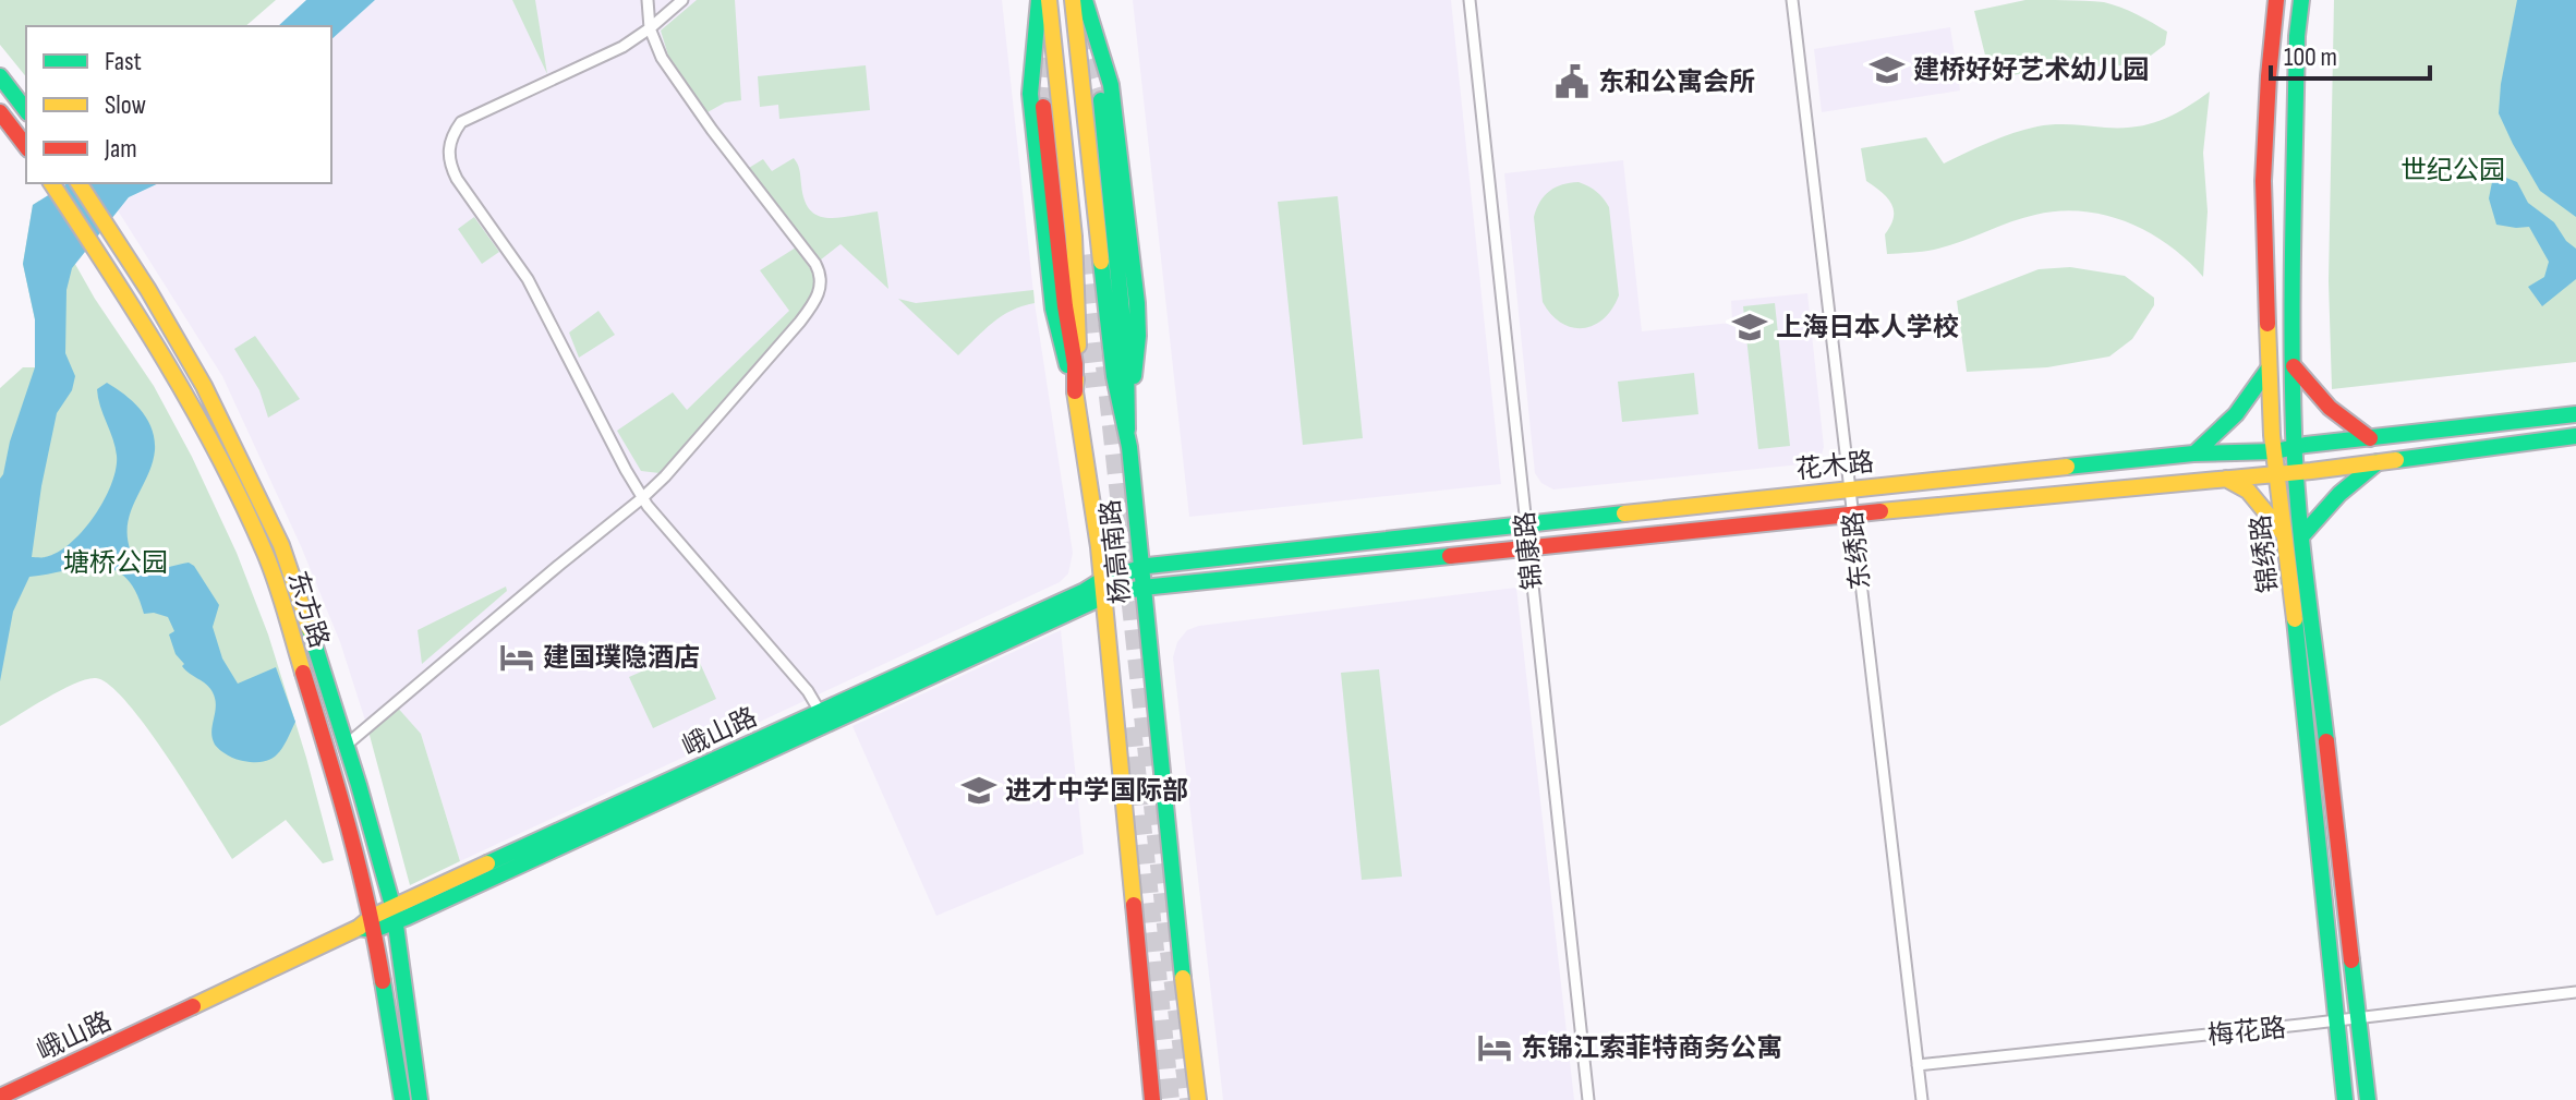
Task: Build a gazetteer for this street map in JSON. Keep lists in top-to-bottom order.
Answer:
{
  "streets": {
    "main road": [
      "花木路",
      "杨高南路",
      "锦绣路",
      "东方路",
      "峨山路"
    ],
    "street": ["锦康路", "东绣路", "梅花路"]
  },
  "crossings": [
    ["花木路", "锦康路"],
    ["花木路", "东绣路"],
    ["花木路", "杨高南路"],
    ["花木路", "锦绣路"],
    ["花木路", "峨山路"],
    ["东绣路", "梅花路"],
    ["杨高南路", "峨山路"],
    ["锦绣路", "梅花路"],
    ["东方路", "峨山路"]
  ],
  "parks": ["世纪公园", "塘桥公园"],
  "places": {
    "school or university": ["建桥好好艺术幼儿园", "上海日本人学校", "进才中学国际部"],
    "public building": ["东和公寓会所"],
    "hotel": ["建国璞隐酒店", "东锦江索菲特商务公寓"]
  },
  "legend": ["Fast", "Slow", "Jam"],
  "scale_bar": "100 m"
}
